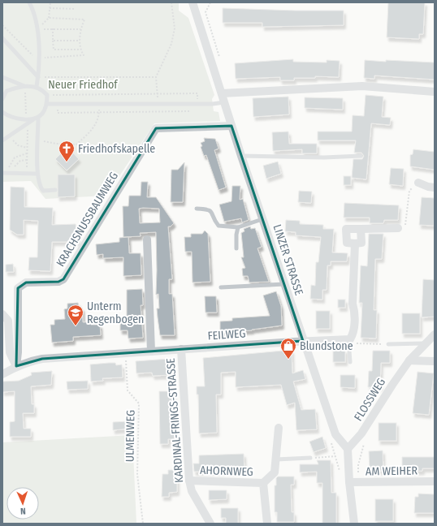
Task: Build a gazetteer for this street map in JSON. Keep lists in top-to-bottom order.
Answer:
{
  "streets": {
    "street": [
      "KRACHSNUSSBAUMWEG",
      "LINZER STRASSE",
      "FEILWEG",
      "FLOSSWEG",
      "KARDINAL-FRINGS-STRASSE",
      "AHORNWEG",
      "AM WEIHER"
    ],
    "path": ["ULMENWEG"]
  },
  "crossings": [
    ["KRACHSNUSSBAUMWEG", "LINZER STRASSE"],
    ["KRACHSNUSSBAUMWEG", "FEILWEG"],
    ["LINZER STRASSE", "FEILWEG"],
    ["LINZER STRASSE", "FLOSSWEG"],
    ["FEILWEG", "KARDINAL-FRINGS-STRASSE"],
    ["FEILWEG", "ULMENWEG"],
    ["KARDINAL-FRINGS-STRASSE", "AHORNWEG"]
  ],
  "parks": ["Neuer Friedhof"],
  "places": {
    "church": ["Friedhofskapelle"],
    "school or university": ["Unterm Regenbogen"],
    "shop": ["Blundstone"]
  },
  "north": "bottom"
}
